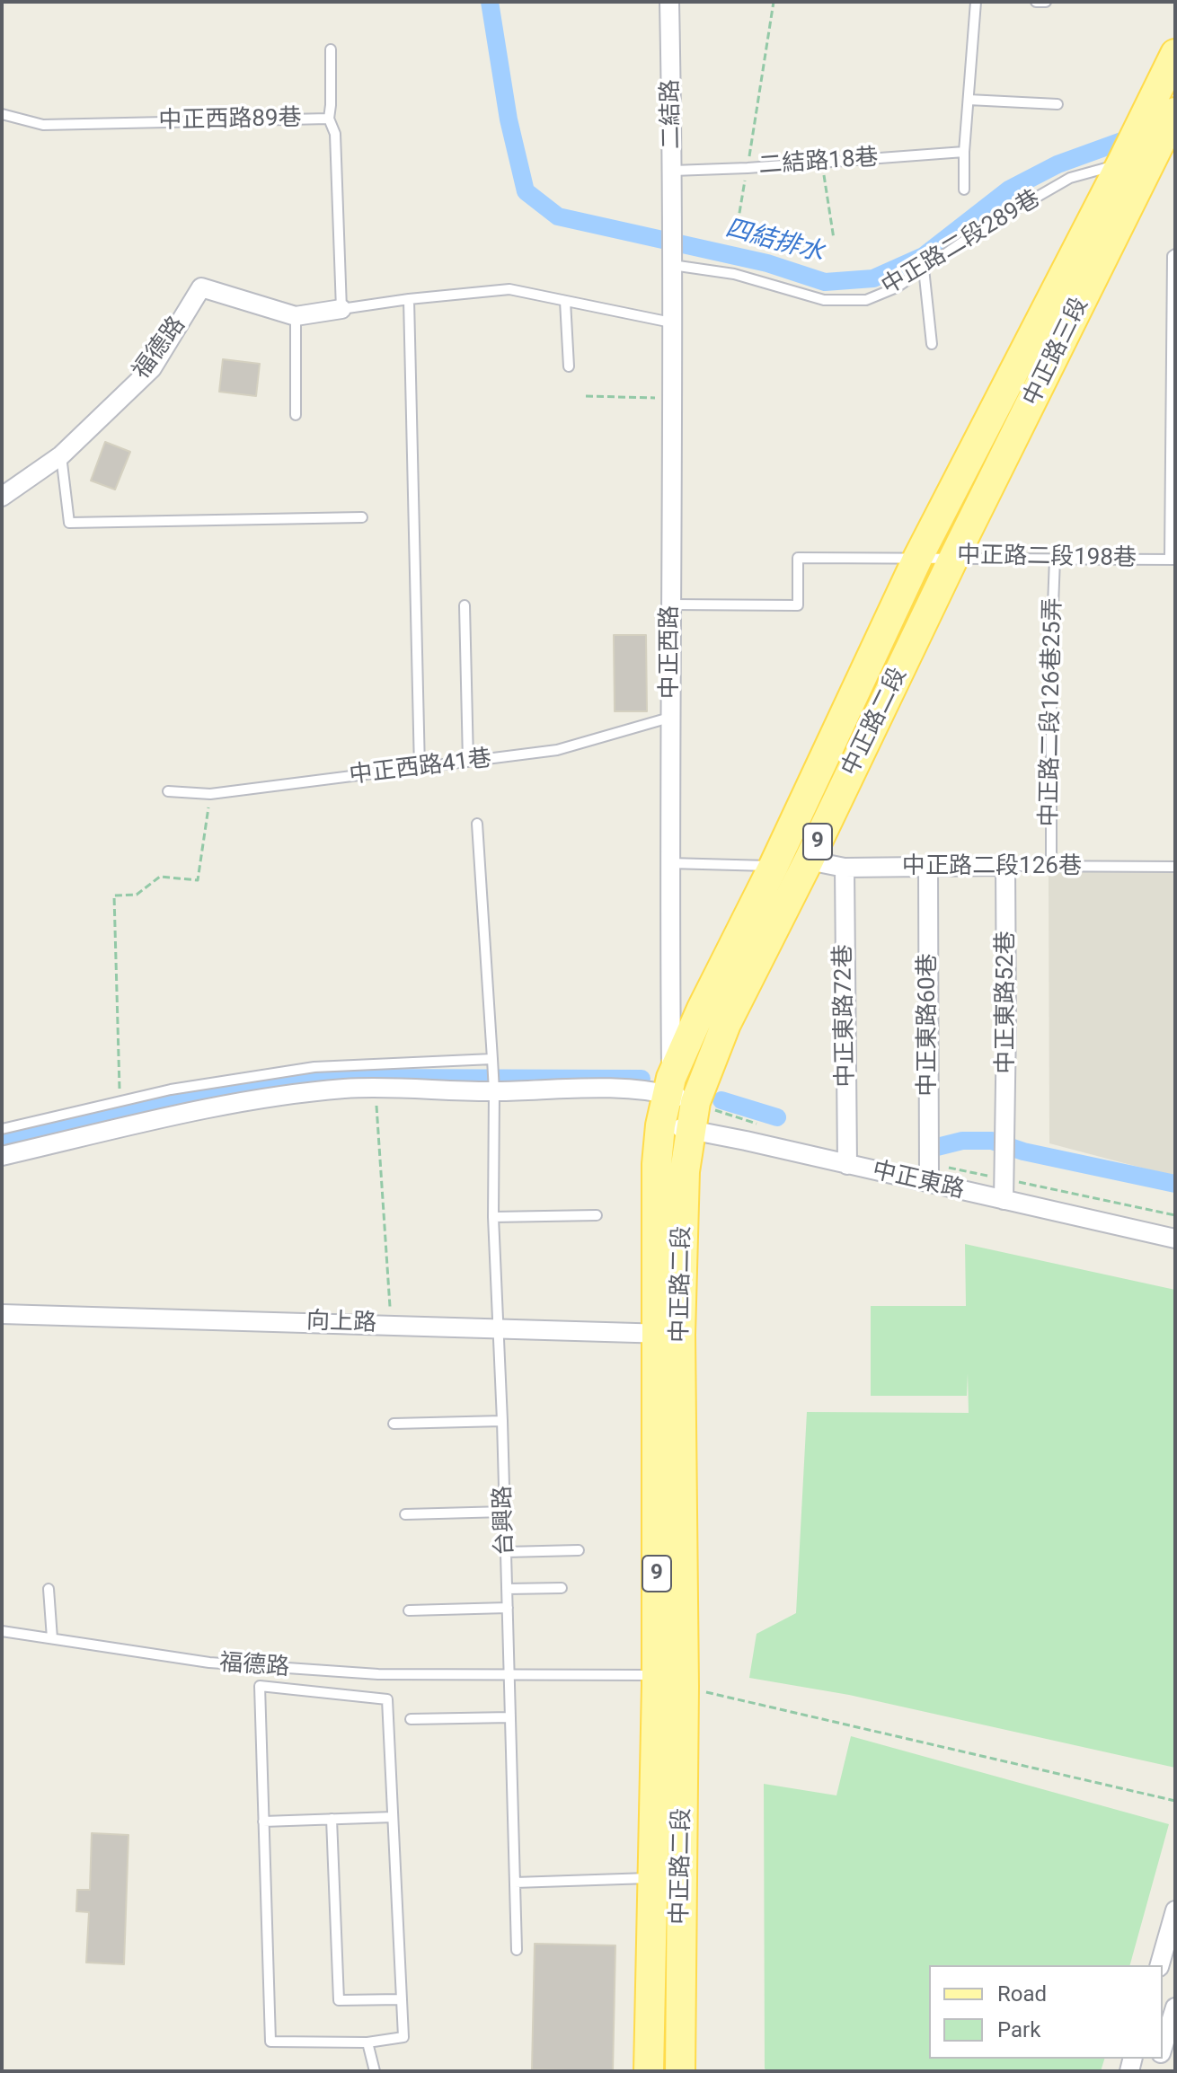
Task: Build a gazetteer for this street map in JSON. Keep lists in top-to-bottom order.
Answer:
{
  "streets": {
    "main road": ["中正路三段", "中正路二段", "9"],
    "street": [
      "二結路",
      "福德路",
      "中正西路",
      "中正路二段126巷",
      "中正東路52巷",
      "中正東路72巷",
      "中正東路60巷",
      "中正東路",
      "向上路"
    ],
    "lane": [
      "中正西路89巷",
      "二結路18巷",
      "中正路二段289巷",
      "中正路二段198巷",
      "中正路二段126巷25弄",
      "中正西路41巷",
      "台興路"
    ]
  },
  "crossings": [
    ["二結路", "二結路18巷"],
    ["二結路", "中正西路"],
    ["中正西路89巷", "福德路"],
    ["中正路二段289巷", "中正路三段"],
    ["中正路二段289巷", "中正西路"],
    ["中正路二段289巷", "9"],
    ["福德路", "中正路二段"],
    ["福德路", "台興路"],
    ["中正路三段", "中正路二段198巷"],
    ["中正路三段", "中正路二段"],
    ["中正路三段", "9"],
    ["中正路二段198巷", "中正西路"],
    ["中正路二段198巷", "中正路二段126巷25弄"],
    ["中正路二段198巷", "中正路二段"],
    ["中正西路", "中正路二段"],
    ["中正西路", "中正西路41巷"],
    ["中正西路", "中正東路"],
    ["中正路二段126巷25弄", "中正路二段126巷"],
    ["中正路二段", "中正路二段126巷"],
    ["中正路二段", "中正東路"],
    ["中正路二段", "向上路"],
    ["中正路二段126巷", "中正東路52巷"],
    ["中正路二段126巷", "中正東路72巷"],
    ["中正路二段126巷", "中正東路60巷"],
    ["中正東路52巷", "中正東路"],
    ["中正東路72巷", "中正東路"],
    ["中正東路60巷", "中正東路"],
    ["中正東路", "台興路"],
    ["向上路", "台興路"]
  ],
  "water": ["四結排水"],
  "legend": ["Road", "Park"]
}
